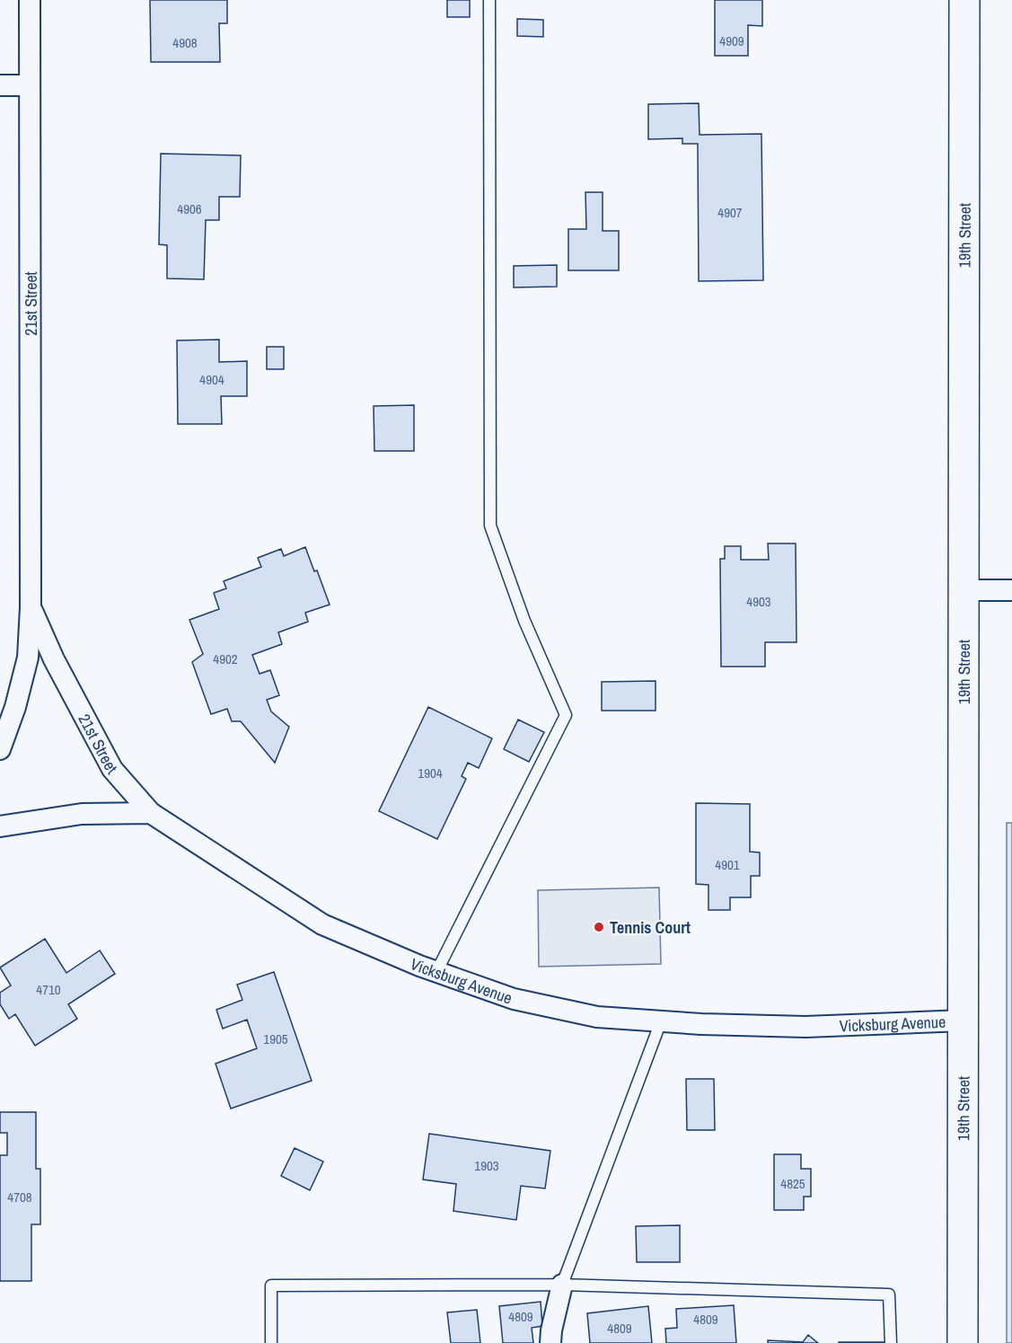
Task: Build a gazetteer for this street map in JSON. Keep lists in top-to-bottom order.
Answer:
{
  "streets": {
    "main road": ["19th Street"],
    "street": ["21st Street", "Vicksburg Avenue"]
  },
  "crossings": [
    ["19th Street", "Vicksburg Avenue"],
    ["21st Street", "Vicksburg Avenue"]
  ],
  "places": ["Tennis Court"],
  "house_numbers": [
    "4909",
    "4908",
    "4906",
    "4907",
    "4904",
    "4903",
    "4902",
    "1904",
    "4901",
    "4710",
    "1905",
    "1903",
    "4825",
    "4708",
    "4809",
    "4809",
    "4809"
  ]
}
